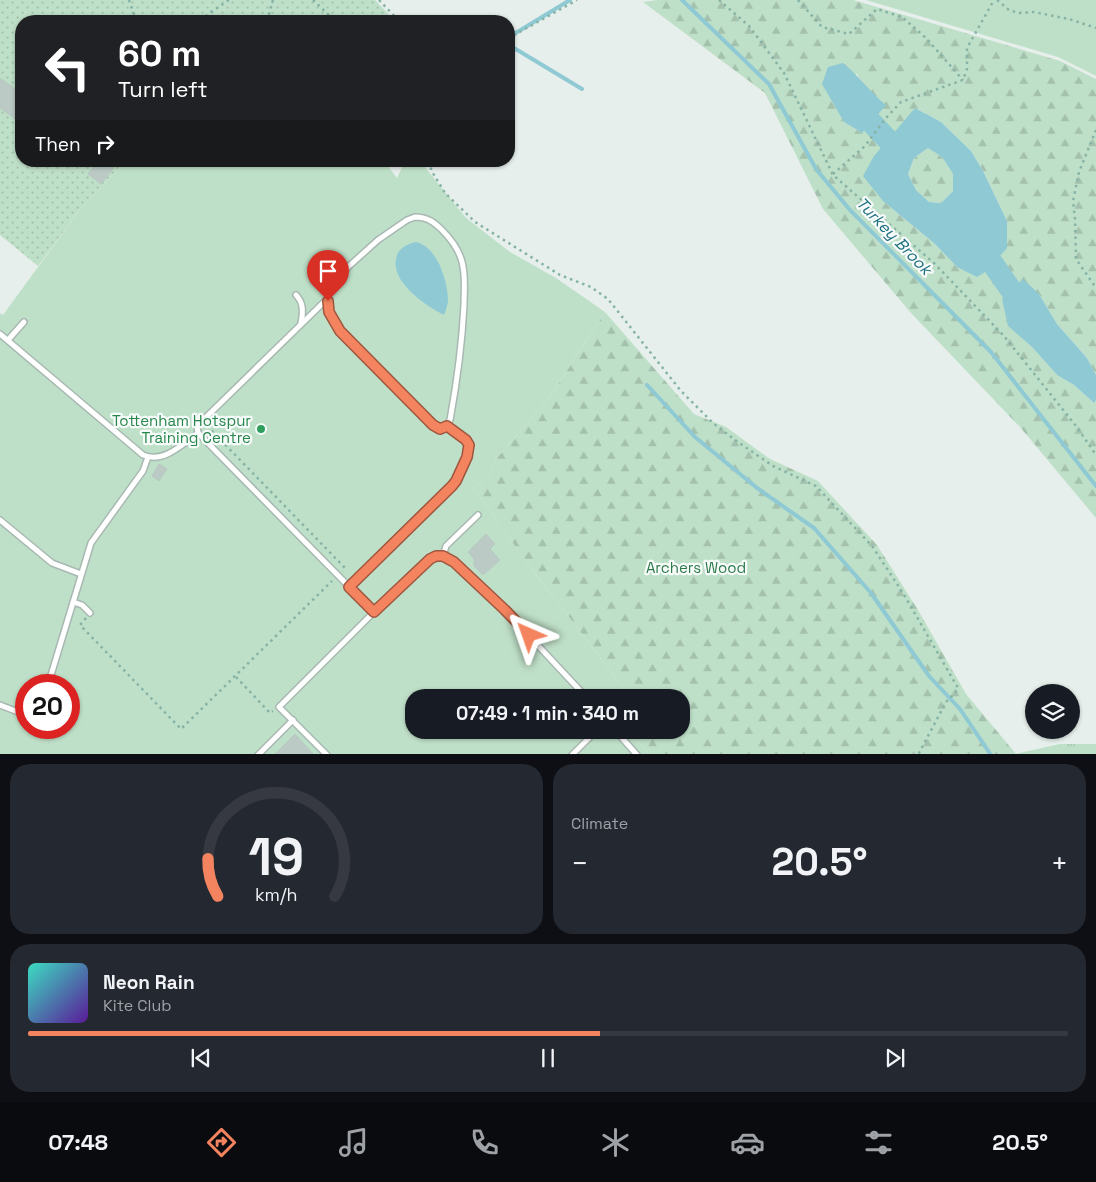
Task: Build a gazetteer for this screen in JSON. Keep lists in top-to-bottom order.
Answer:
{
  "water": ["Turkey Brook"],
  "parks": ["Archers Wood"],
  "places": ["Tottenham Hotspur Training Centre"],
  "page": {
    "turn": ["60 m", "Turn left"],
    "then": "Then",
    "limit": "20",
    "trip": "07:49 · 1 min · 340 m",
    "tile": "Climate",
    "heat": ["−", "20.5°", "+"],
    "song": ["Neon Rain", "Kite Club"],
    "tabs": ["07:48", "20.5°"],
    "gauge": ["19", "km/h"]
  }
}
